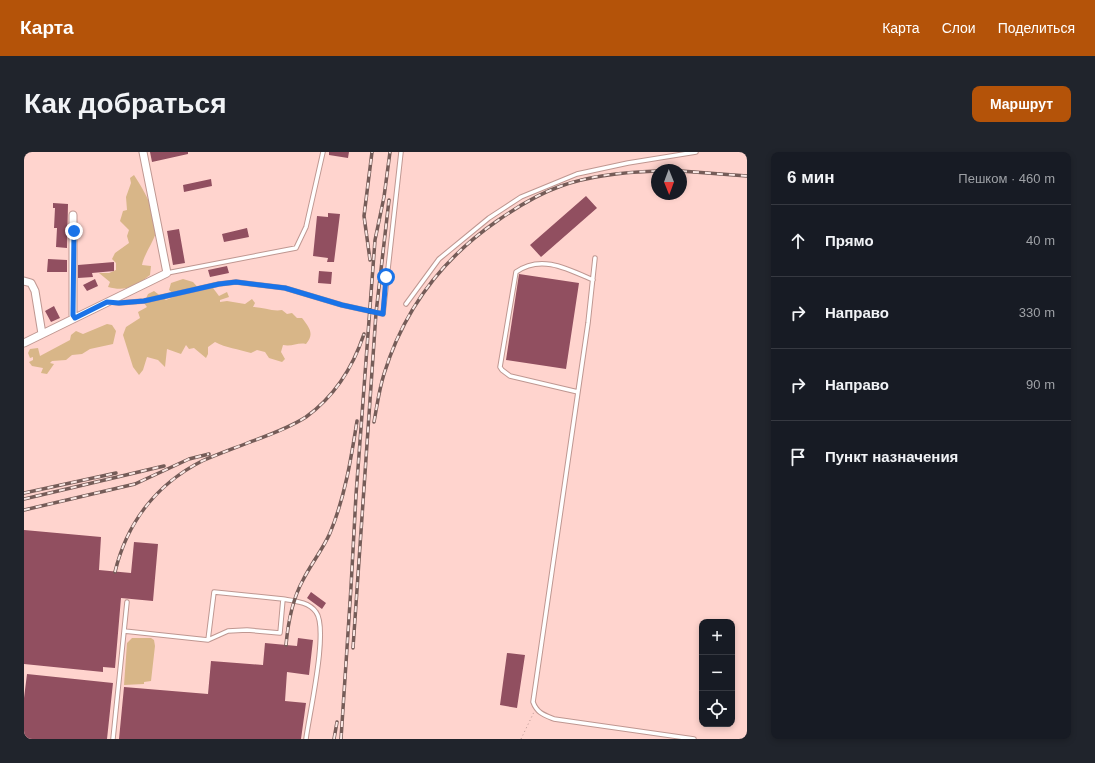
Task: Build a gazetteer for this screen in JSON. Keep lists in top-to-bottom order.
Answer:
{
  "north": "bottom",
  "page": {
    "header": "Карта",
    "nav": ["Карта", "Слои", "Поделиться"],
    "buttons": "Маршрут",
    "title": "Как добраться",
    "heading": ["6 мин", "Пешком · 460 m"],
    "list": [
      ["Прямо", "40 m"],
      ["Направо", "330 m"],
      ["Направо", "90 m"],
      "Пункт назначения"
    ],
    "map_buttons": ["+", "−"]
  }
}
